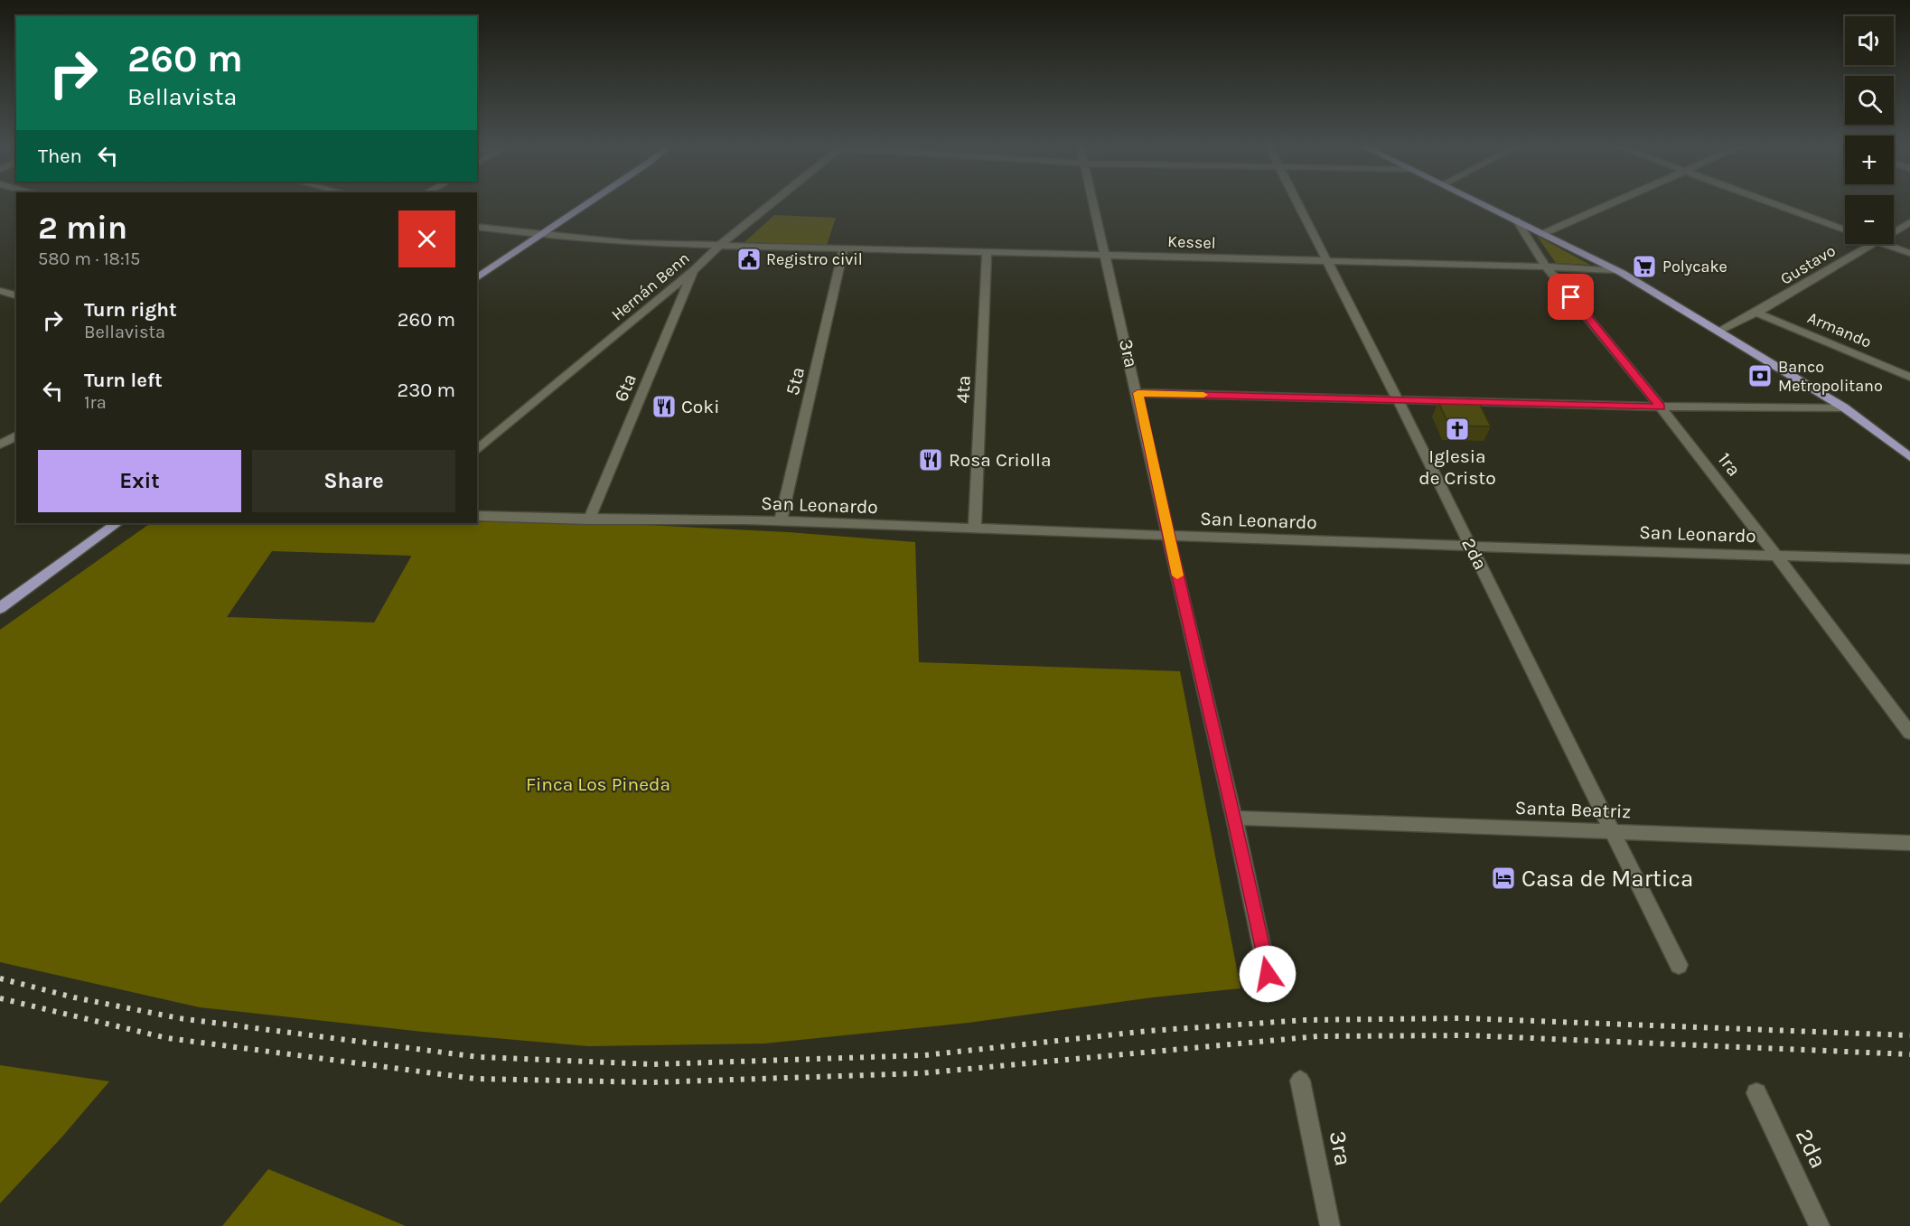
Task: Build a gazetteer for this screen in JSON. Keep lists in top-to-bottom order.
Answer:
{
  "streets": {
    "street": [
      "Kessel",
      "Gustavo",
      "Hernán Benn",
      "Armando",
      "3ra",
      "5ta",
      "6ta",
      "4ta",
      "1ra",
      "San Leonardo",
      "2da",
      "Santa Beatriz"
    ]
  },
  "crossings": [
    ["Kessel", "Hernán Benn"],
    ["Kessel", "3ra"],
    ["Kessel", "5ta"],
    ["Kessel", "4ta"],
    ["Kessel", "1ra"],
    ["Kessel", "2da"],
    ["Gustavo", "Armando"],
    ["Hernán Benn", "6ta"],
    ["3ra", "San Leonardo"],
    ["3ra", "Santa Beatriz"],
    ["5ta", "San Leonardo"],
    ["6ta", "San Leonardo"],
    ["4ta", "San Leonardo"],
    ["1ra", "San Leonardo"],
    ["San Leonardo", "2da"],
    ["2da", "Santa Beatriz"]
  ],
  "parks": ["Finca Los Pineda"],
  "places": {
    "public building": ["Registro civil"],
    "supermarket": ["Polycake"],
    "bank": ["Banco Metropolitano"],
    "restaurant": ["Coki", "Rosa Criolla"],
    "church": ["Iglesia de Cristo"],
    "hotel": ["Casa de Martica"]
  },
  "page": {
    "map_buttons": ["+", "−"],
    "turn": ["260 m", "Bellavista"],
    "then": "Then",
    "heading": ["2 min", "580 m · 18:15"],
    "list": [
      {
        "name": "Turn right",
        "note": "Bellavista",
        "value": "260 m"
      },
      {
        "name": "Turn left",
        "note": "1ra",
        "value": "230 m"
      }
    ],
    "buttons": ["Exit", "Share"]
  }
}
